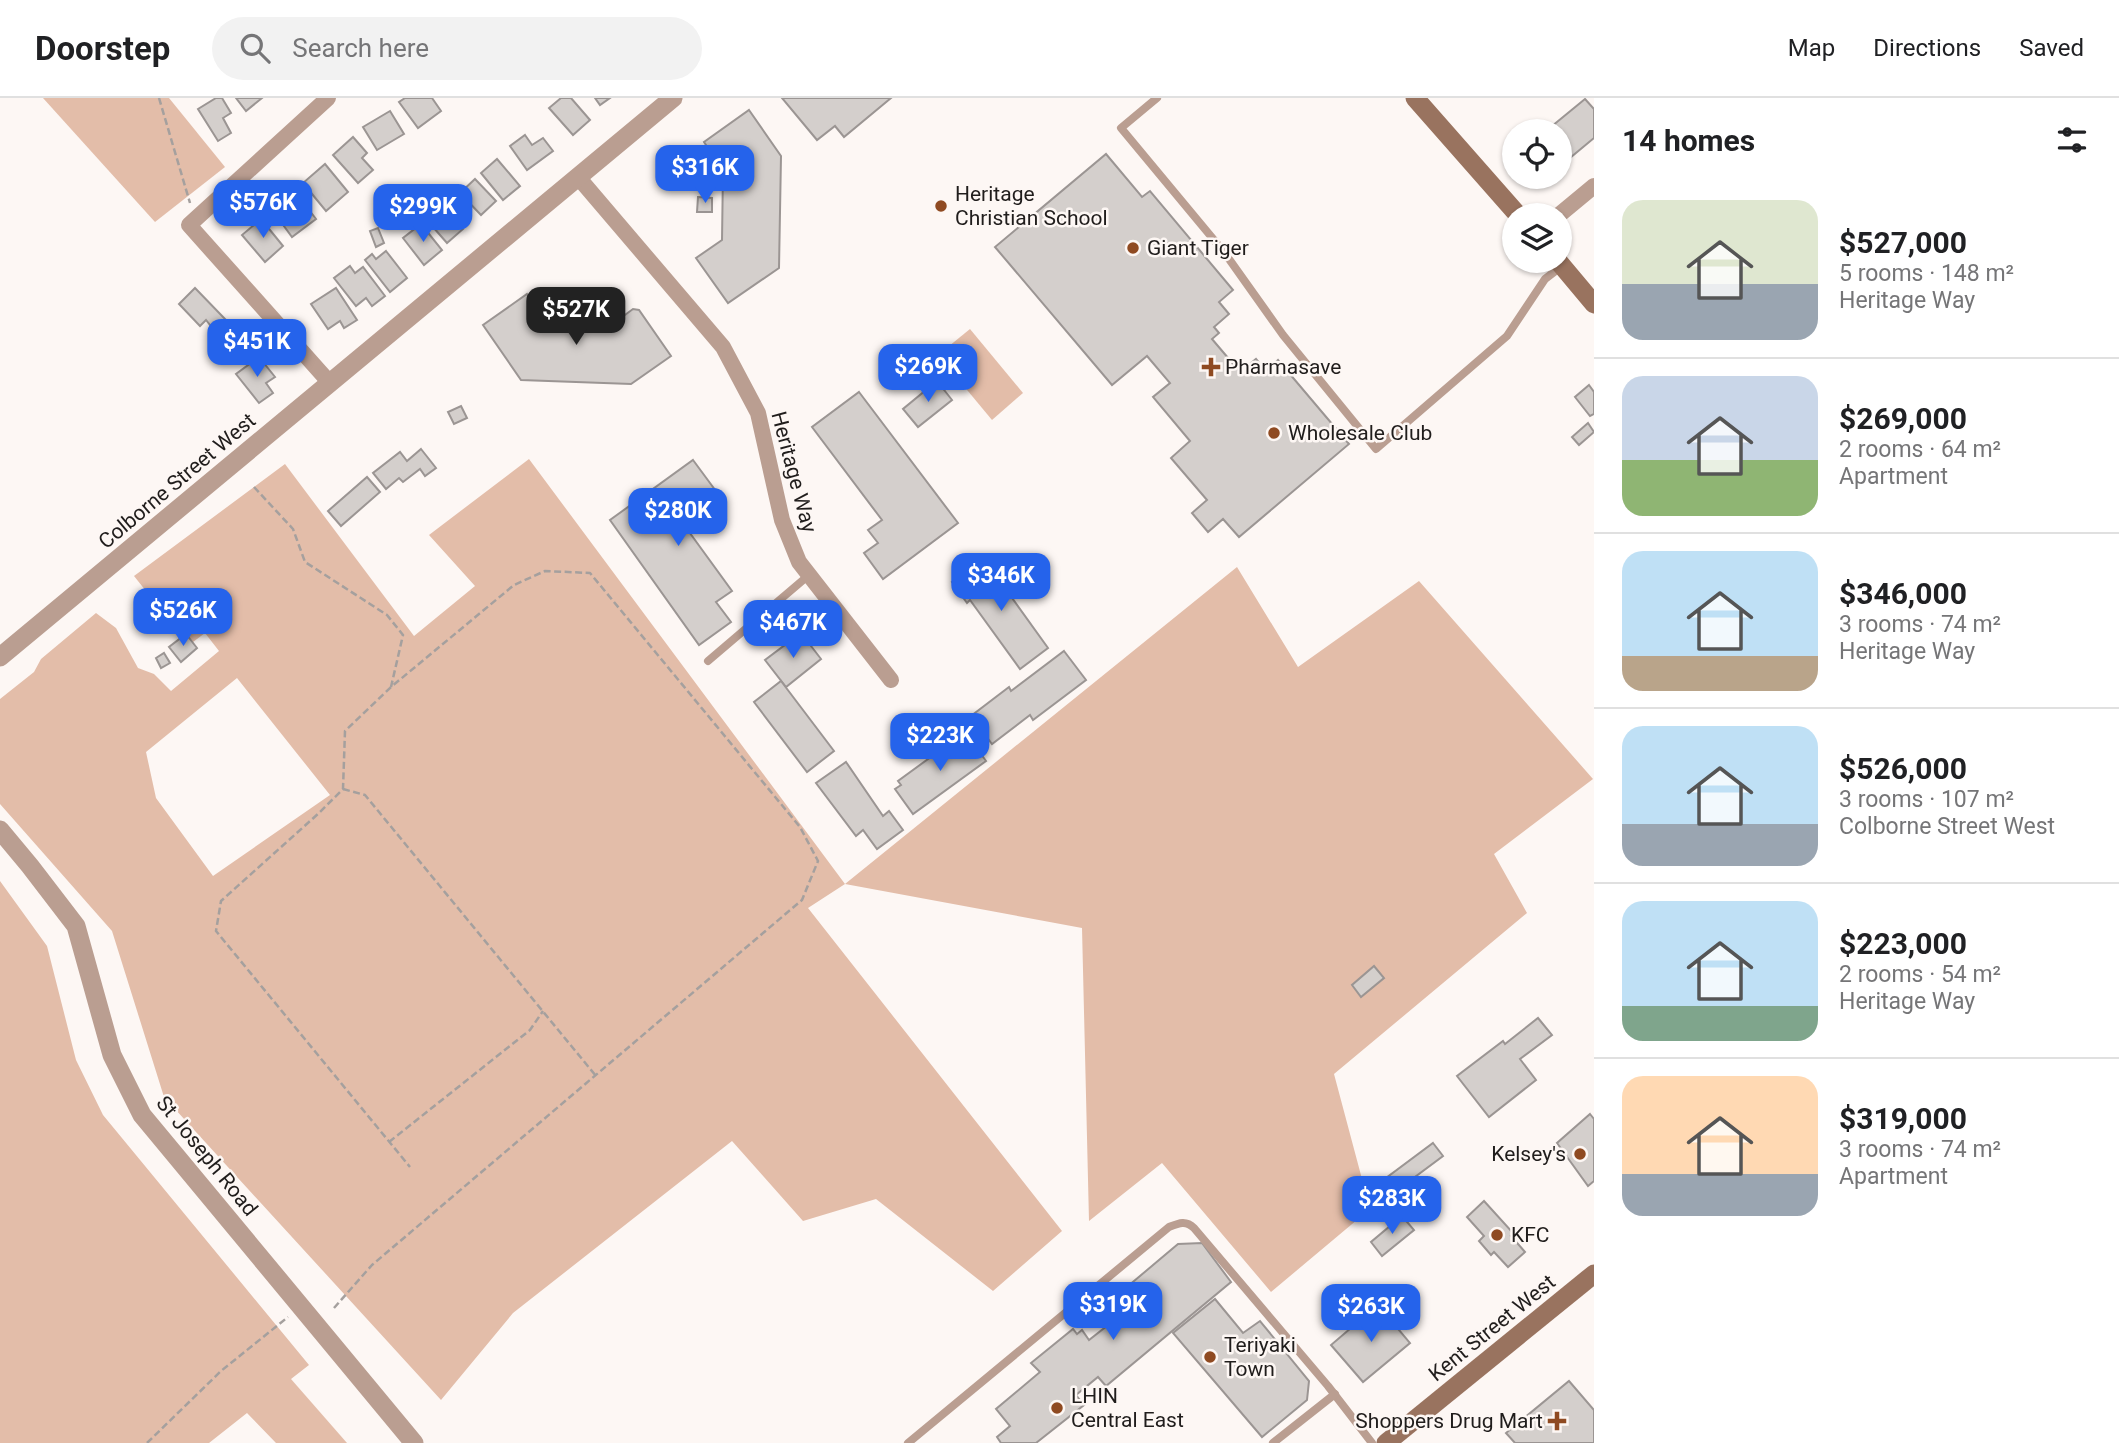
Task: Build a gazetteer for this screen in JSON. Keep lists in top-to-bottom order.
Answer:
{
  "streets": {
    "main road": ["Kent Street West"],
    "street": ["Heritage Way", "Colborne Street West", "St Joseph Road"]
  },
  "crossings": [
    ["Heritage Way", "Colborne Street West"]
  ],
  "places": {
    "other": [
      "Heritage Christian School",
      "Giant Tiger",
      "Wholesale Club",
      "Kelsey's",
      "KFC",
      "Teriyaki Town",
      "LHIN Central East"
    ],
    "health": ["Pharmasave", "Shoppers Drug Mart"]
  },
  "page": {
    "header": "Doorstep",
    "search": "Search here",
    "nav": ["Map", "Directions", "Saved"],
    "heading": "14 homes",
    "price": [
      "$316K",
      "$576K",
      "$299K",
      "$527K",
      "$451K",
      "$269K",
      "$280K",
      "$346K",
      "$526K",
      "$467K",
      "$223K",
      "$283K",
      "$319K",
      "$263K"
    ],
    "list": [
      {
        "name": "$527,000",
        "note": "5 rooms · 148 m² · Heritage Way"
      },
      {
        "name": "$269,000",
        "note": "2 rooms · 64 m² · Apartment"
      },
      {
        "name": "$346,000",
        "note": "3 rooms · 74 m² · Heritage Way"
      },
      {
        "name": "$526,000",
        "note": "3 rooms · 107 m² · Colborne Street West"
      },
      {
        "name": "$223,000",
        "note": "2 rooms · 54 m² · Heritage Way"
      },
      {
        "name": "$319,000",
        "note": "3 rooms · 74 m² · Apartment"
      }
    ]
  }
}
